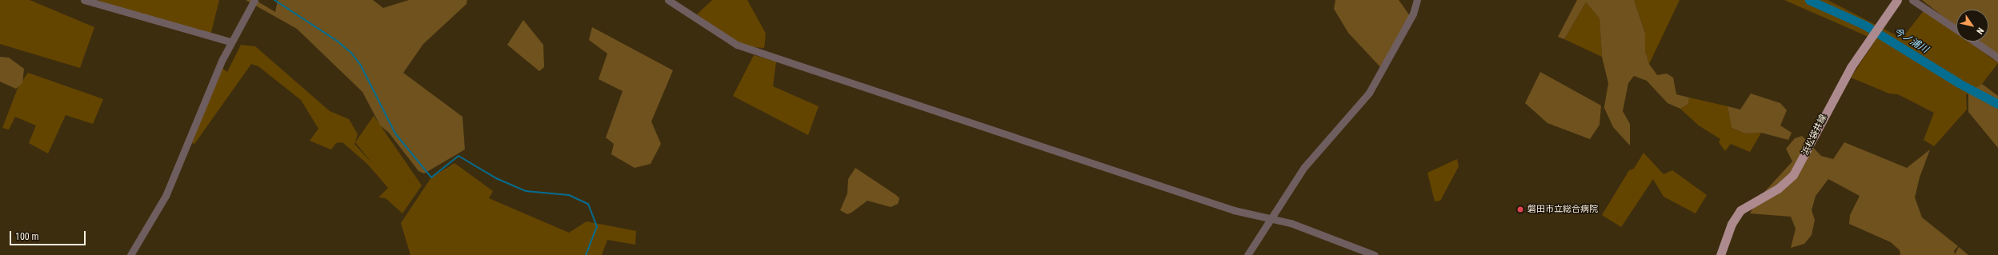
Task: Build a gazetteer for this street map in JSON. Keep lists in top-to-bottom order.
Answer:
{
  "streets": {
    "main road": ["浜松袋井線"]
  },
  "water": ["今ノ浦川"],
  "places": ["磐田市立総合病院"],
  "scale_bar": "100 m",
  "north": "bottom right"
}
